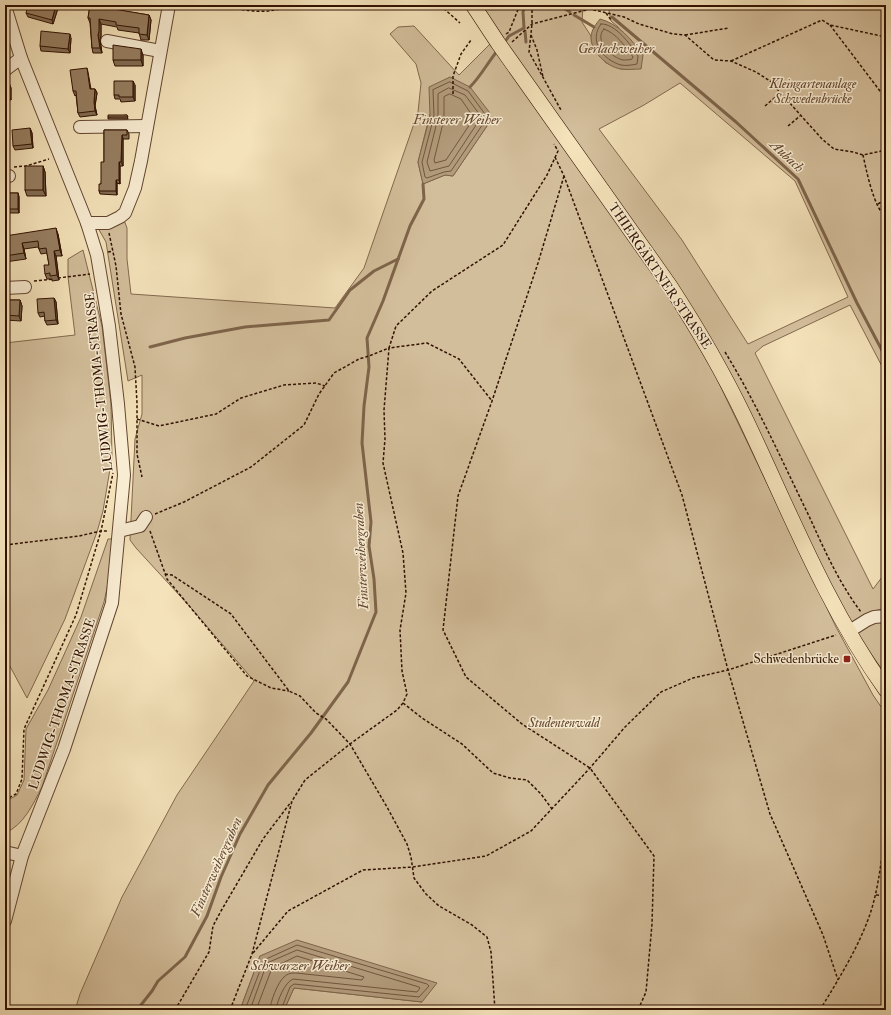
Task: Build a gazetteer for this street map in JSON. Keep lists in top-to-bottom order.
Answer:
{
  "streets": {
    "main road": ["THIERGÄRTNER STRASSE"],
    "street": ["LUDWIG-THOMA-STRASSE"]
  },
  "water": [
    "Gerlachweiher",
    "Finsterer Weiher",
    "Aubach",
    "Finsterweihergraben",
    "Schwarzer Weiher"
  ],
  "parks": ["Kleingartenanlage Schwedenbrücke", "Studentenwald"],
  "places": {
    "transit": ["Schwedenbrücke"]
  }
}
